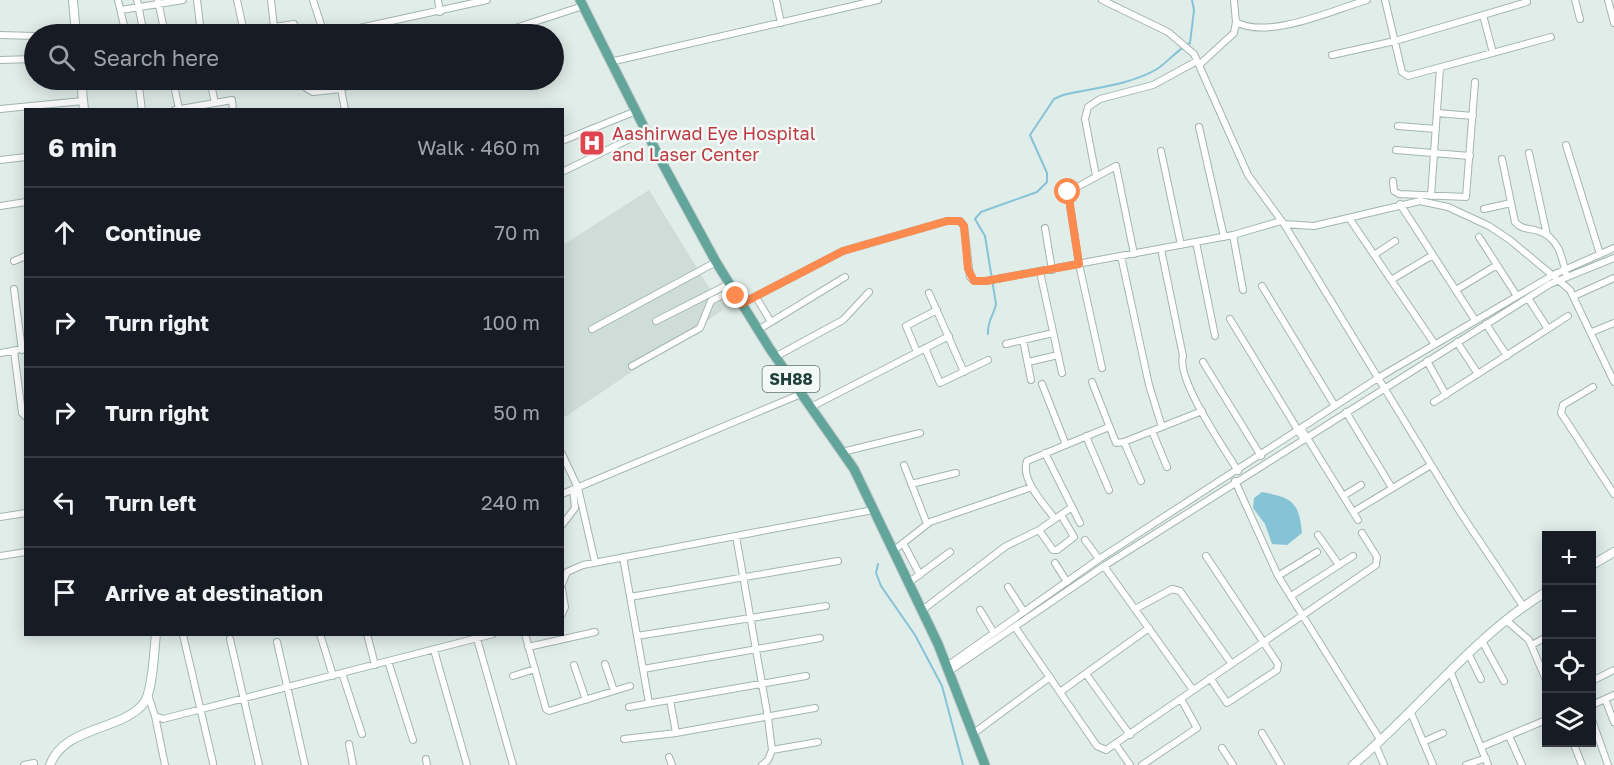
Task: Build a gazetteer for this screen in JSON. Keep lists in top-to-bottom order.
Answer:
{
  "streets": {
    "main road": ["SH88"]
  },
  "places": {
    "hospital": ["Aashirwad Eye Hospital and Laser Center"]
  },
  "page": {
    "search": "Search here",
    "heading": ["6 min", "Walk · 460 m"],
    "list": [
      ["Continue", "70 m"],
      ["Turn right", "100 m"],
      ["Turn right", "50 m"],
      ["Turn left", "240 m"],
      "Arrive at destination"
    ],
    "map_buttons": ["+", "−"]
  }
}
